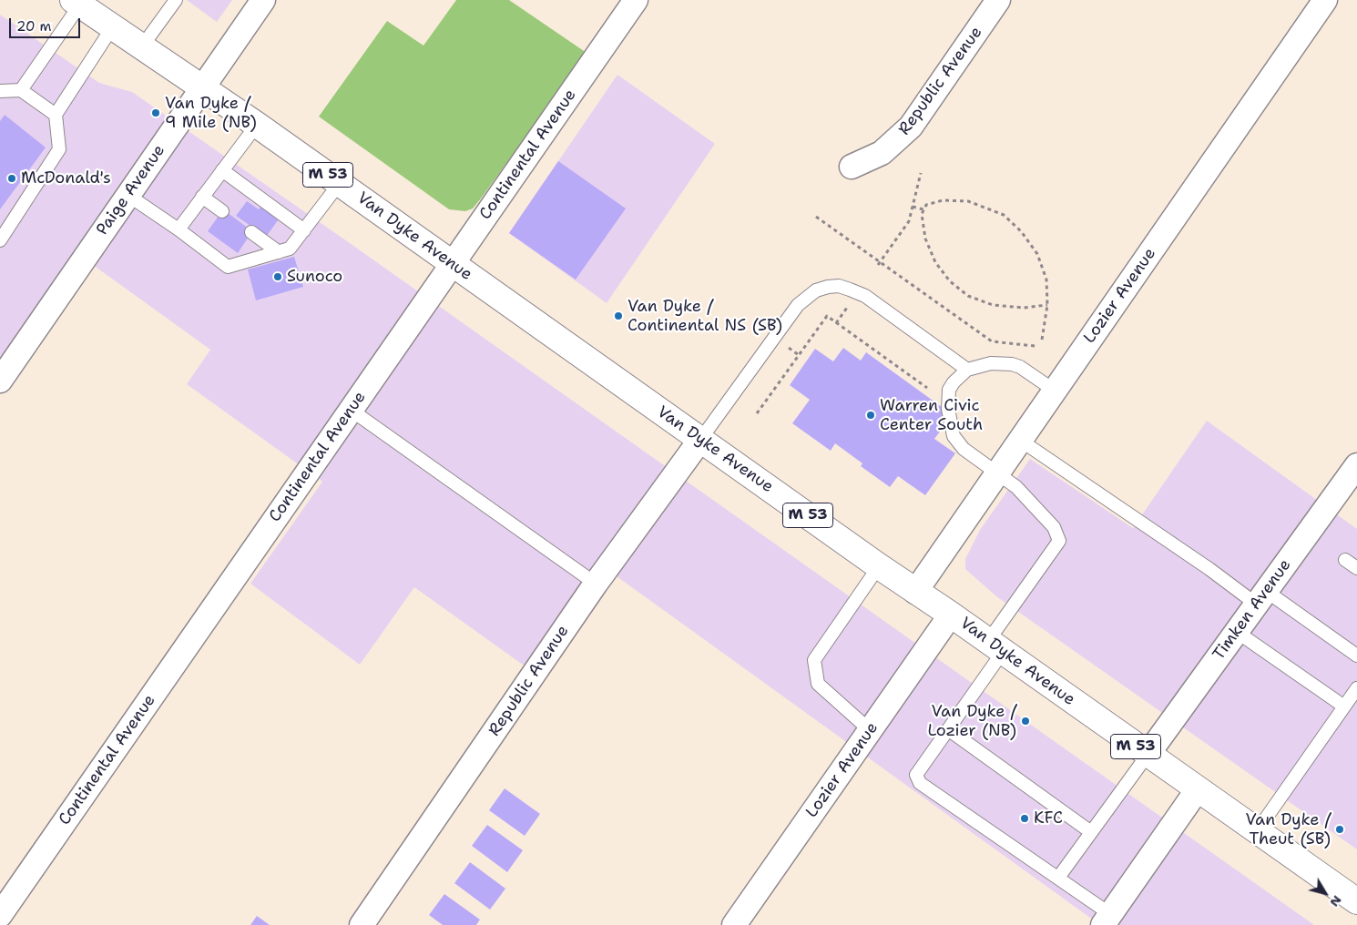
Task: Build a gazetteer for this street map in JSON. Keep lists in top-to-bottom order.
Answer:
{
  "streets": {
    "main road": ["M 53", "Van Dyke Avenue"],
    "street": [
      "Republic Avenue",
      "Continental Avenue",
      "Paige Avenue",
      "Lozier Avenue",
      "Timken Avenue"
    ]
  },
  "crossings": [
    ["Republic Avenue", "Van Dyke Avenue"],
    ["Continental Avenue", "Van Dyke Avenue"],
    ["Paige Avenue", "Van Dyke Avenue"],
    ["Van Dyke Avenue", "Lozier Avenue"],
    ["Van Dyke Avenue", "Timken Avenue"]
  ],
  "places": [
    "Van Dyke / 9 Mile (NB)",
    "McDonald's",
    "Sunoco",
    "Van Dyke / Continental NS (SB)",
    "Warren Civic Center South",
    "Van Dyke / Lozier (NB)",
    "KFC",
    "Van Dyke / Theut (SB)"
  ],
  "scale_bar": "20 m",
  "north": "bottom right"
}
